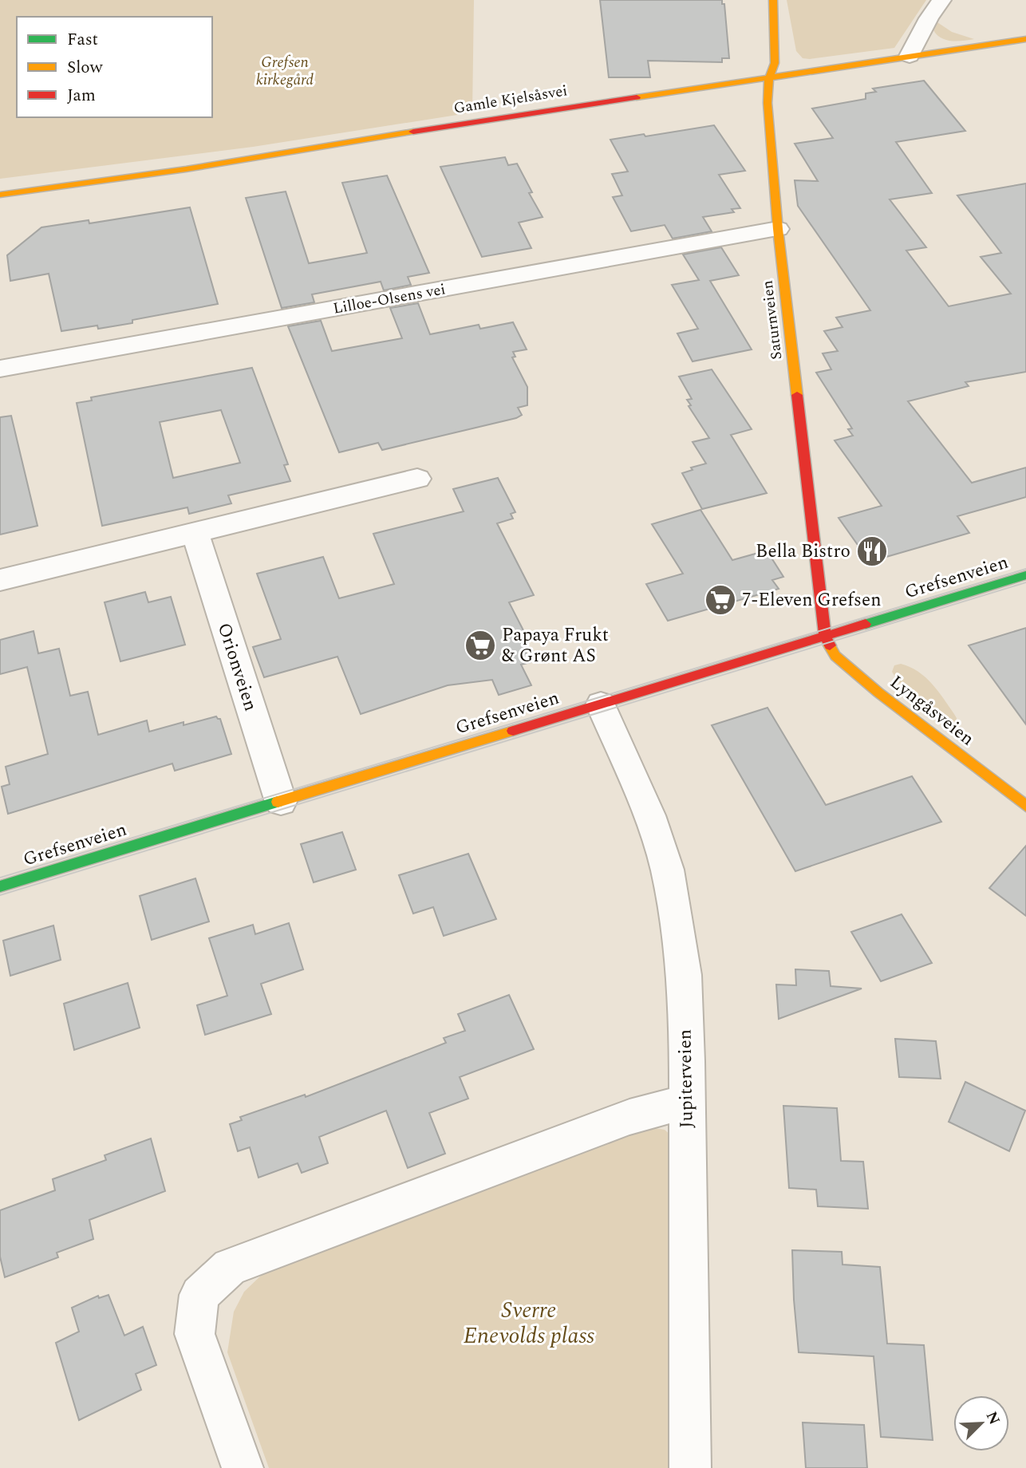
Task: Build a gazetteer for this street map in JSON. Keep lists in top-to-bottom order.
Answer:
{
  "streets": {
    "street": [
      "Gamle Kjelsåsvei",
      "Lilloe-Olsens vei",
      "Saturnveien",
      "Grefsenveien",
      "Orionveien",
      "Lyngåsveien",
      "Jupiterveien"
    ]
  },
  "crossings": [
    ["Gamle Kjelsåsvei", "Saturnveien"],
    ["Lilloe-Olsens vei", "Saturnveien"],
    ["Saturnveien", "Grefsenveien"],
    ["Saturnveien", "Lyngåsveien"],
    ["Grefsenveien", "Orionveien"],
    ["Grefsenveien", "Lyngåsveien"],
    ["Grefsenveien", "Jupiterveien"]
  ],
  "parks": ["Grefsen kirkegård", "Sverre Enevolds plass"],
  "places": {
    "restaurant": ["Bella Bistro"],
    "supermarket": ["7-Eleven Grefsen", "Papaya Frukt & Grønt AS"]
  },
  "legend": ["Fast", "Slow", "Jam"],
  "north": "top right"
}
